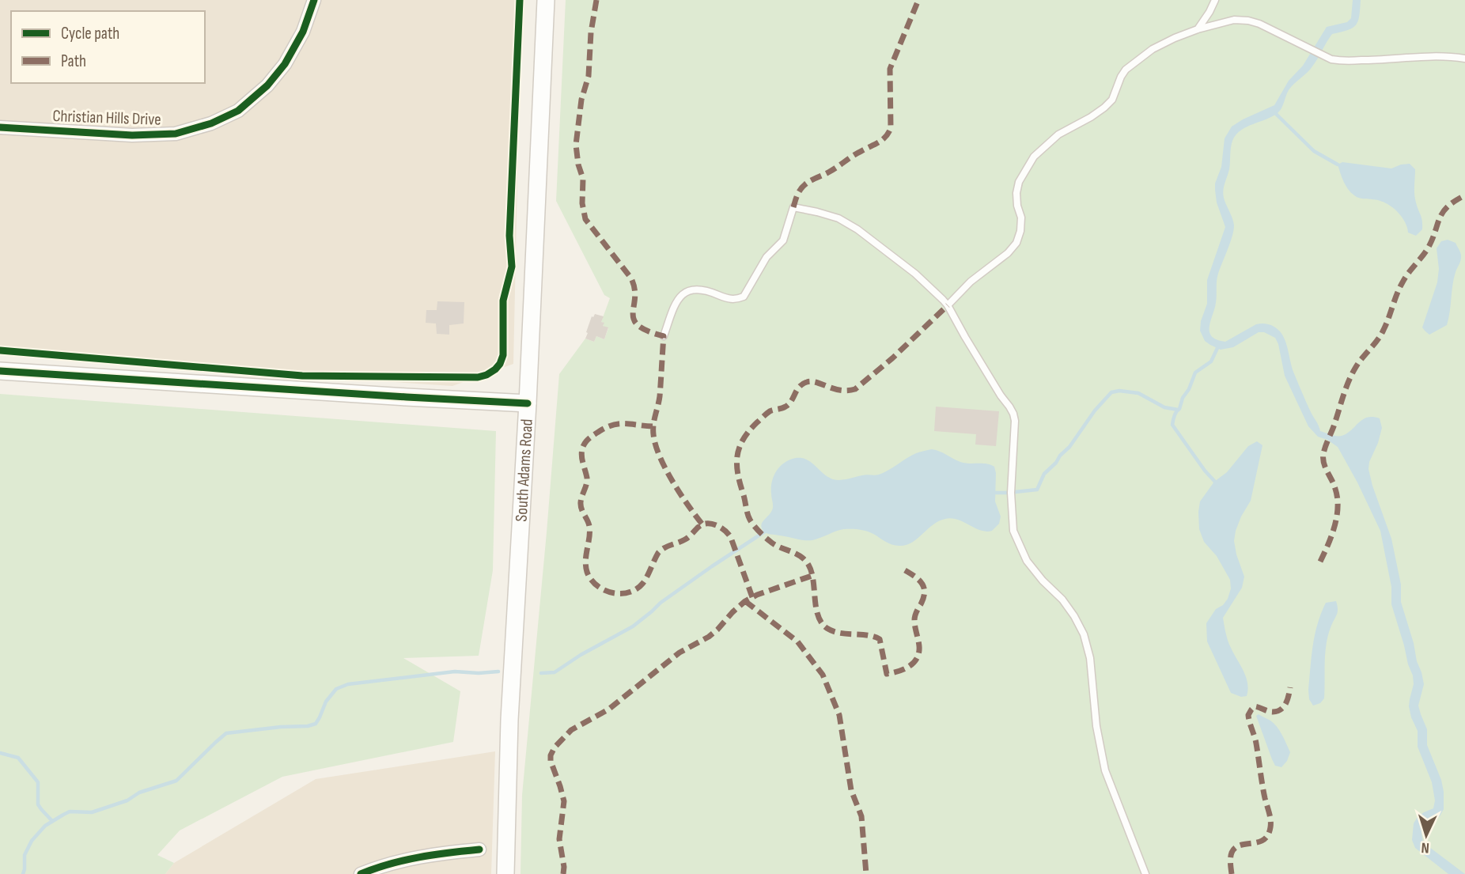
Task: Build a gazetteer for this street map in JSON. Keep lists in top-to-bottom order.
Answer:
{
  "streets": {
    "main road": ["South Adams Road"],
    "street": ["Christian Hills Drive"]
  },
  "legend": ["Cycle path", "Path"],
  "north": "bottom"
}
